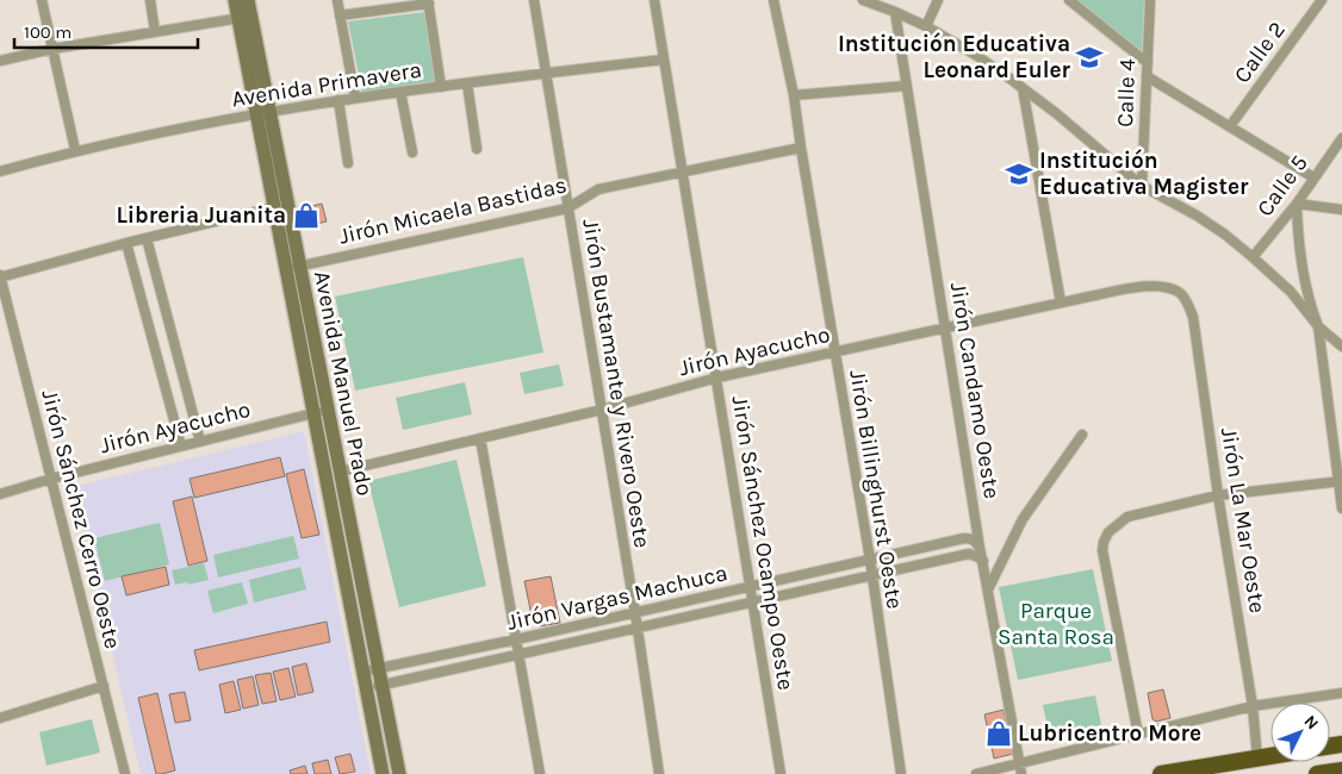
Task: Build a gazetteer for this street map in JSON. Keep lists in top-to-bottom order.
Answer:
{
  "streets": {
    "main road": ["Avenida Manuel Prado"],
    "street": [
      "Calle 2",
      "Avenida Primavera",
      "Calle 4",
      "Calle 5",
      "Jirón Micaela Bastidas",
      "Jirón Ayacucho",
      "Jirón Bustamante y Rivero Oeste",
      "Jirón Candamo Oeste",
      "Jirón Billinghurst Oeste",
      "Jirón Sánchez Cerro Oeste",
      "Jirón La Mar Oeste",
      "Jirón Sánchez Ocampo Oeste",
      "Jirón Vargas Machuca"
    ]
  },
  "crossings": [
    ["Avenida Primavera", "Avenida Manuel Prado"],
    ["Avenida Primavera", "Jirón Bustamante y Rivero Oeste"],
    ["Avenida Primavera", "Jirón Sánchez Ocampo Oeste"],
    ["Jirón Micaela Bastidas", "Avenida Manuel Prado"],
    ["Jirón Micaela Bastidas", "Jirón Bustamante y Rivero Oeste"],
    ["Jirón Micaela Bastidas", "Jirón Billinghurst Oeste"],
    ["Jirón Micaela Bastidas", "Jirón Sánchez Ocampo Oeste"],
    ["Jirón Ayacucho", "Avenida Manuel Prado"],
    ["Jirón Ayacucho", "Jirón Bustamante y Rivero Oeste"],
    ["Jirón Ayacucho", "Jirón Candamo Oeste"],
    ["Jirón Ayacucho", "Jirón Billinghurst Oeste"],
    ["Jirón Ayacucho", "Jirón Sánchez Cerro Oeste"],
    ["Jirón Ayacucho", "Jirón La Mar Oeste"],
    ["Jirón Ayacucho", "Jirón Sánchez Ocampo Oeste"],
    ["Avenida Manuel Prado", "Jirón Vargas Machuca"],
    ["Jirón Bustamante y Rivero Oeste", "Jirón Vargas Machuca"],
    ["Jirón Candamo Oeste", "Jirón Vargas Machuca"],
    ["Jirón Billinghurst Oeste", "Jirón Vargas Machuca"],
    ["Jirón Sánchez Ocampo Oeste", "Jirón Vargas Machuca"]
  ],
  "parks": ["Parque Santa Rosa"],
  "places": {
    "school or university": ["Institución Educativa Leonard Euler", "Institución Educativa Magister"],
    "shop": ["Libreria Juanita", "Lubricentro More"]
  },
  "scale_bar": "100 m",
  "north": "top right"
}
